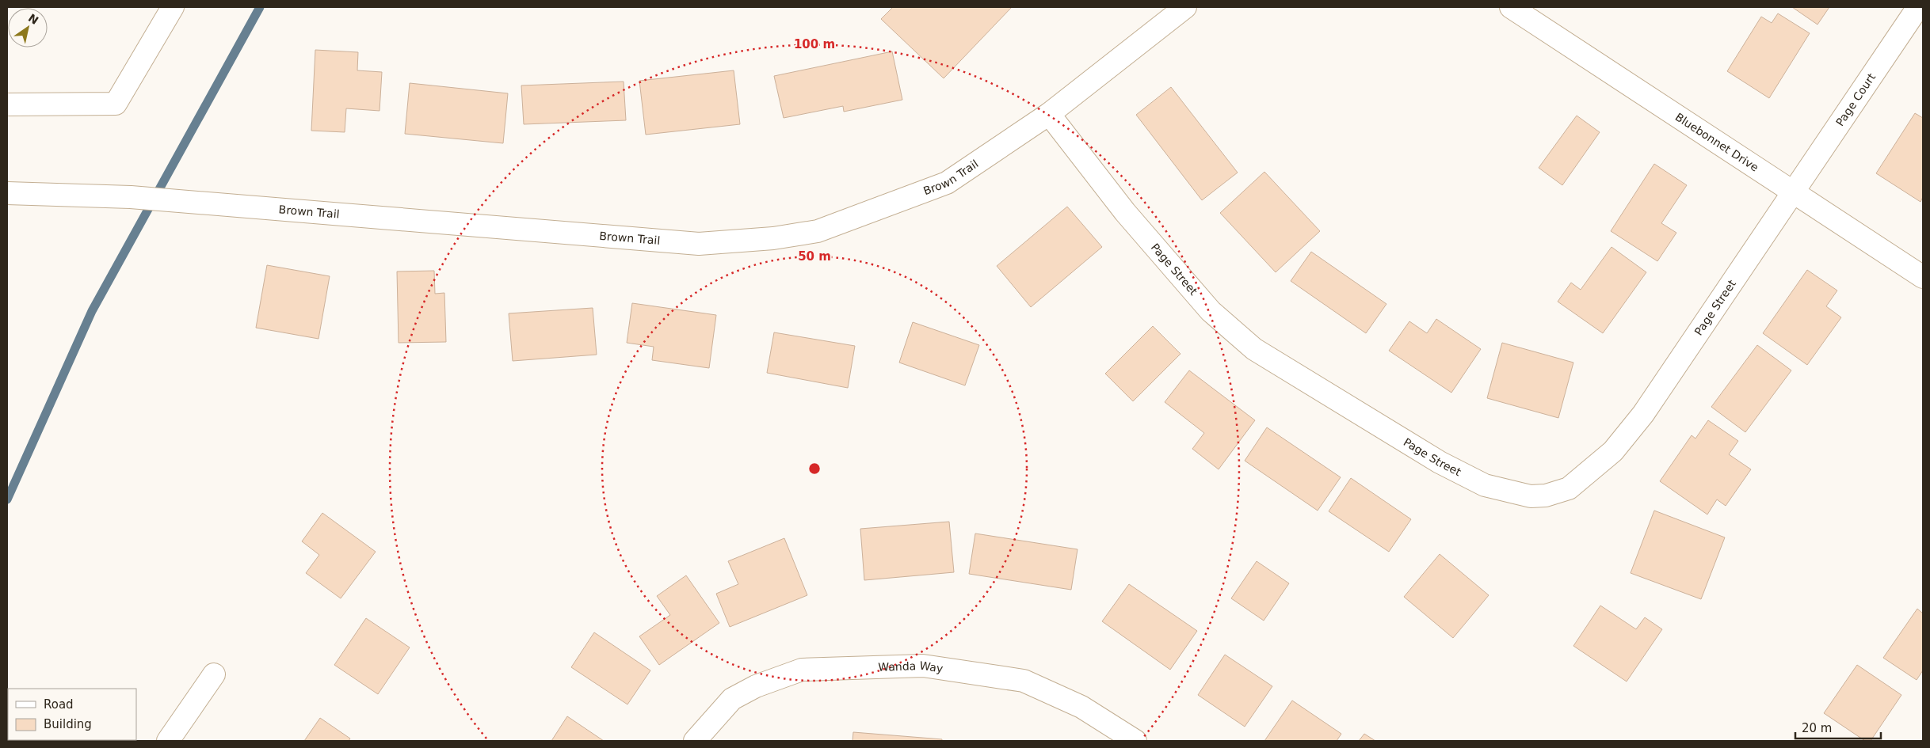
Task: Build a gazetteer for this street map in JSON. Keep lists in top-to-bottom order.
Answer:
{
  "streets": {
    "street": [
      "Page Court",
      "Bluebonnet Drive",
      "Brown Trail",
      "Page Street",
      "Wanda Way"
    ]
  },
  "crossings": [
    ["Page Court", "Bluebonnet Drive"],
    ["Page Court", "Page Street"],
    ["Bluebonnet Drive", "Page Street"],
    ["Brown Trail", "Page Street"]
  ],
  "legend": ["Road", "Building"],
  "scale_bar": "20 m",
  "north": "top right",
  "rings": ["100 m", "50 m"]
}
